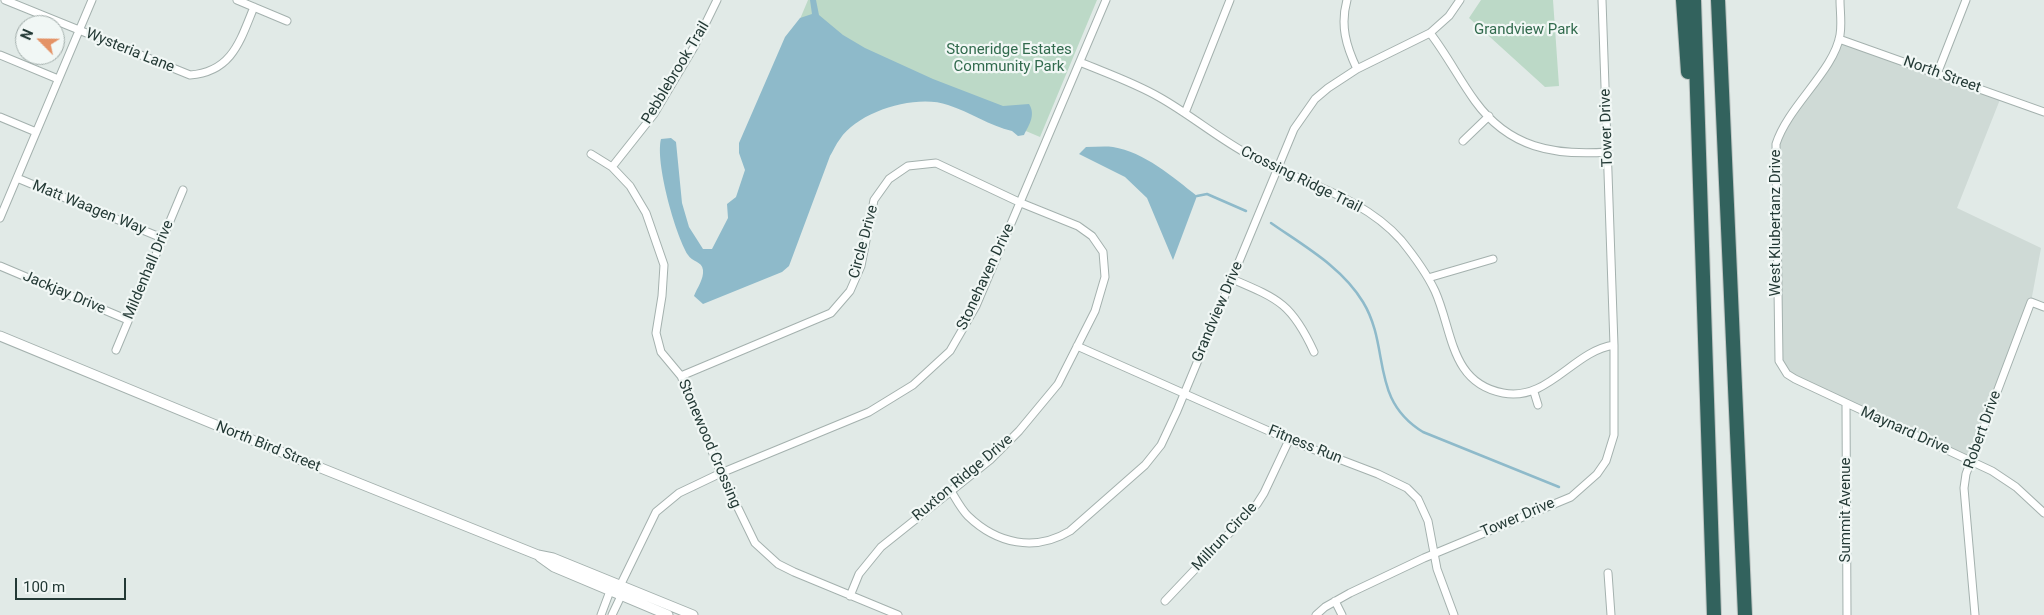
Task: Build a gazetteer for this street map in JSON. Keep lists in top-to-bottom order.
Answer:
{
  "streets": {
    "street": [
      "Wysteria Lane",
      "Pebblebrook Trail",
      "North Street",
      "Tower Drive",
      "Crossing Ridge Trail",
      "Matt Waagen Way",
      "West Klubertanz Drive",
      "Circle Drive",
      "Mildenhall Drive",
      "Stonehaven Drive",
      "Jackjay Drive",
      "Grandview Drive",
      "Robert Drive",
      "Maynard Drive",
      "Stonewood Crossing",
      "Fitness Run",
      "North Bird Street",
      "Ruxton Ridge Drive",
      "Summit Avenue",
      "Millrun Circle"
    ]
  },
  "crossings": [
    ["Pebblebrook Trail", "Stonewood Crossing"],
    ["North Street", "West Klubertanz Drive"],
    ["Tower Drive", "Fitness Run"],
    ["Crossing Ridge Trail", "Stonehaven Drive"],
    ["Crossing Ridge Trail", "Grandview Drive"],
    ["Matt Waagen Way", "Mildenhall Drive"],
    ["West Klubertanz Drive", "Maynard Drive"],
    ["Circle Drive", "Stonehaven Drive"],
    ["Circle Drive", "Stonewood Crossing"],
    ["Circle Drive", "Ruxton Ridge Drive"],
    ["Mildenhall Drive", "Jackjay Drive"],
    ["Stonehaven Drive", "Stonewood Crossing"],
    ["Stonehaven Drive", "North Bird Street"],
    ["Stonehaven Drive", "Ruxton Ridge Drive"],
    ["Grandview Drive", "Fitness Run"],
    ["Grandview Drive", "Ruxton Ridge Drive"],
    ["Robert Drive", "Maynard Drive"],
    ["Maynard Drive", "Summit Avenue"],
    ["Stonewood Crossing", "Ruxton Ridge Drive"],
    ["Fitness Run", "Ruxton Ridge Drive"],
    ["Fitness Run", "Millrun Circle"]
  ],
  "parks": ["Grandview Park", "Stoneridge Estates Community Park"],
  "scale_bar": "100 m",
  "north": "top left"
}
